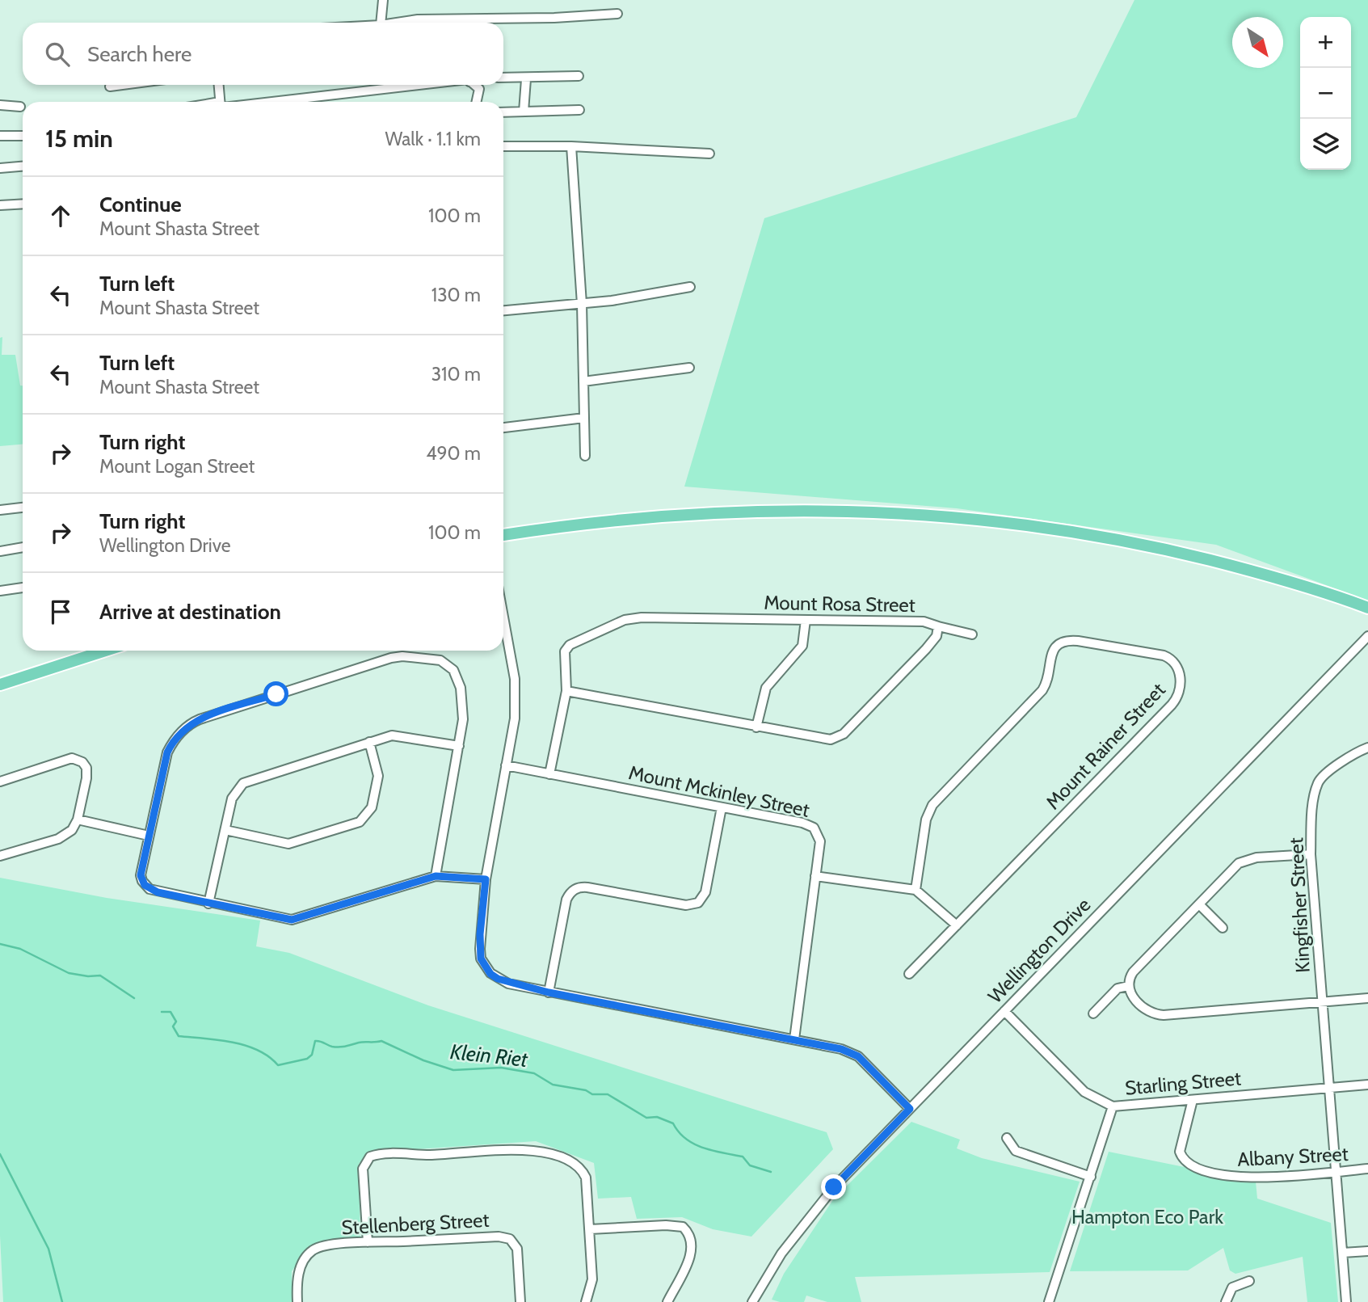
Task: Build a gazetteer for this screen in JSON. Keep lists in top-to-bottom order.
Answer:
{
  "streets": {
    "street": [
      "Mount Rosa Street",
      "Mount Rainer Street",
      "Mount Mckinley Street",
      "Kingfisher Street",
      "Wellington Drive",
      "Starling Street",
      "Albany Street",
      "Stellenberg Street"
    ]
  },
  "crossings": [
    ["Mount Rosa Street", "Mount Mckinley Street"],
    ["Kingfisher Street", "Starling Street"],
    ["Kingfisher Street", "Albany Street"],
    ["Wellington Drive", "Starling Street"],
    ["Starling Street", "Albany Street"]
  ],
  "water": ["Klein Riet"],
  "parks": ["Hampton Eco Park"],
  "north": "bottom right",
  "page": {
    "map_buttons": ["+", "−"],
    "search": "Search here",
    "heading": ["15 min", "Walk · 1.1 km"],
    "list": [
      ["Continue", "Mount Shasta Street", "100 m"],
      ["Turn left", "Mount Shasta Street", "130 m"],
      ["Turn left", "Mount Shasta Street", "310 m"],
      ["Turn right", "Mount Logan Street", "490 m"],
      ["Turn right", "Wellington Drive", "100 m"],
      "Arrive at destination"
    ]
  }
}
